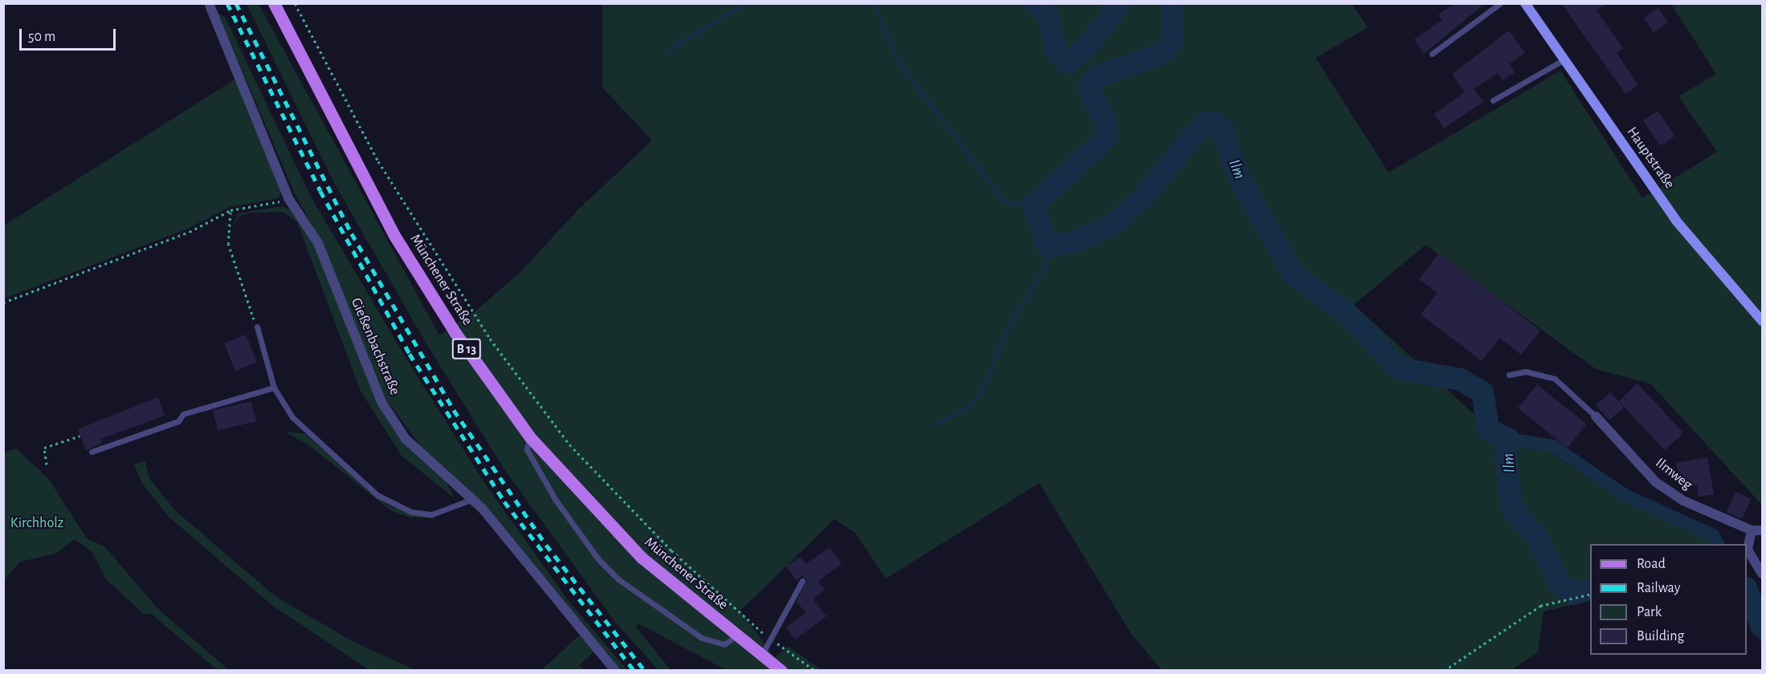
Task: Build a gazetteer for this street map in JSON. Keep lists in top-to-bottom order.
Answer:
{
  "streets": {
    "main road": ["Münchener Straße", "B 13"],
    "street": ["Hauptstraße", "Gießenbachstraße", "Ilmweg"]
  },
  "crossings": [
    ["Münchener Straße", "B 13"]
  ],
  "water": ["Ilm"],
  "parks": ["Kirchholz"],
  "legend": [
    "Road",
    "Railway",
    "Park",
    "Building"
  ],
  "scale_bar": "50 m"
}
